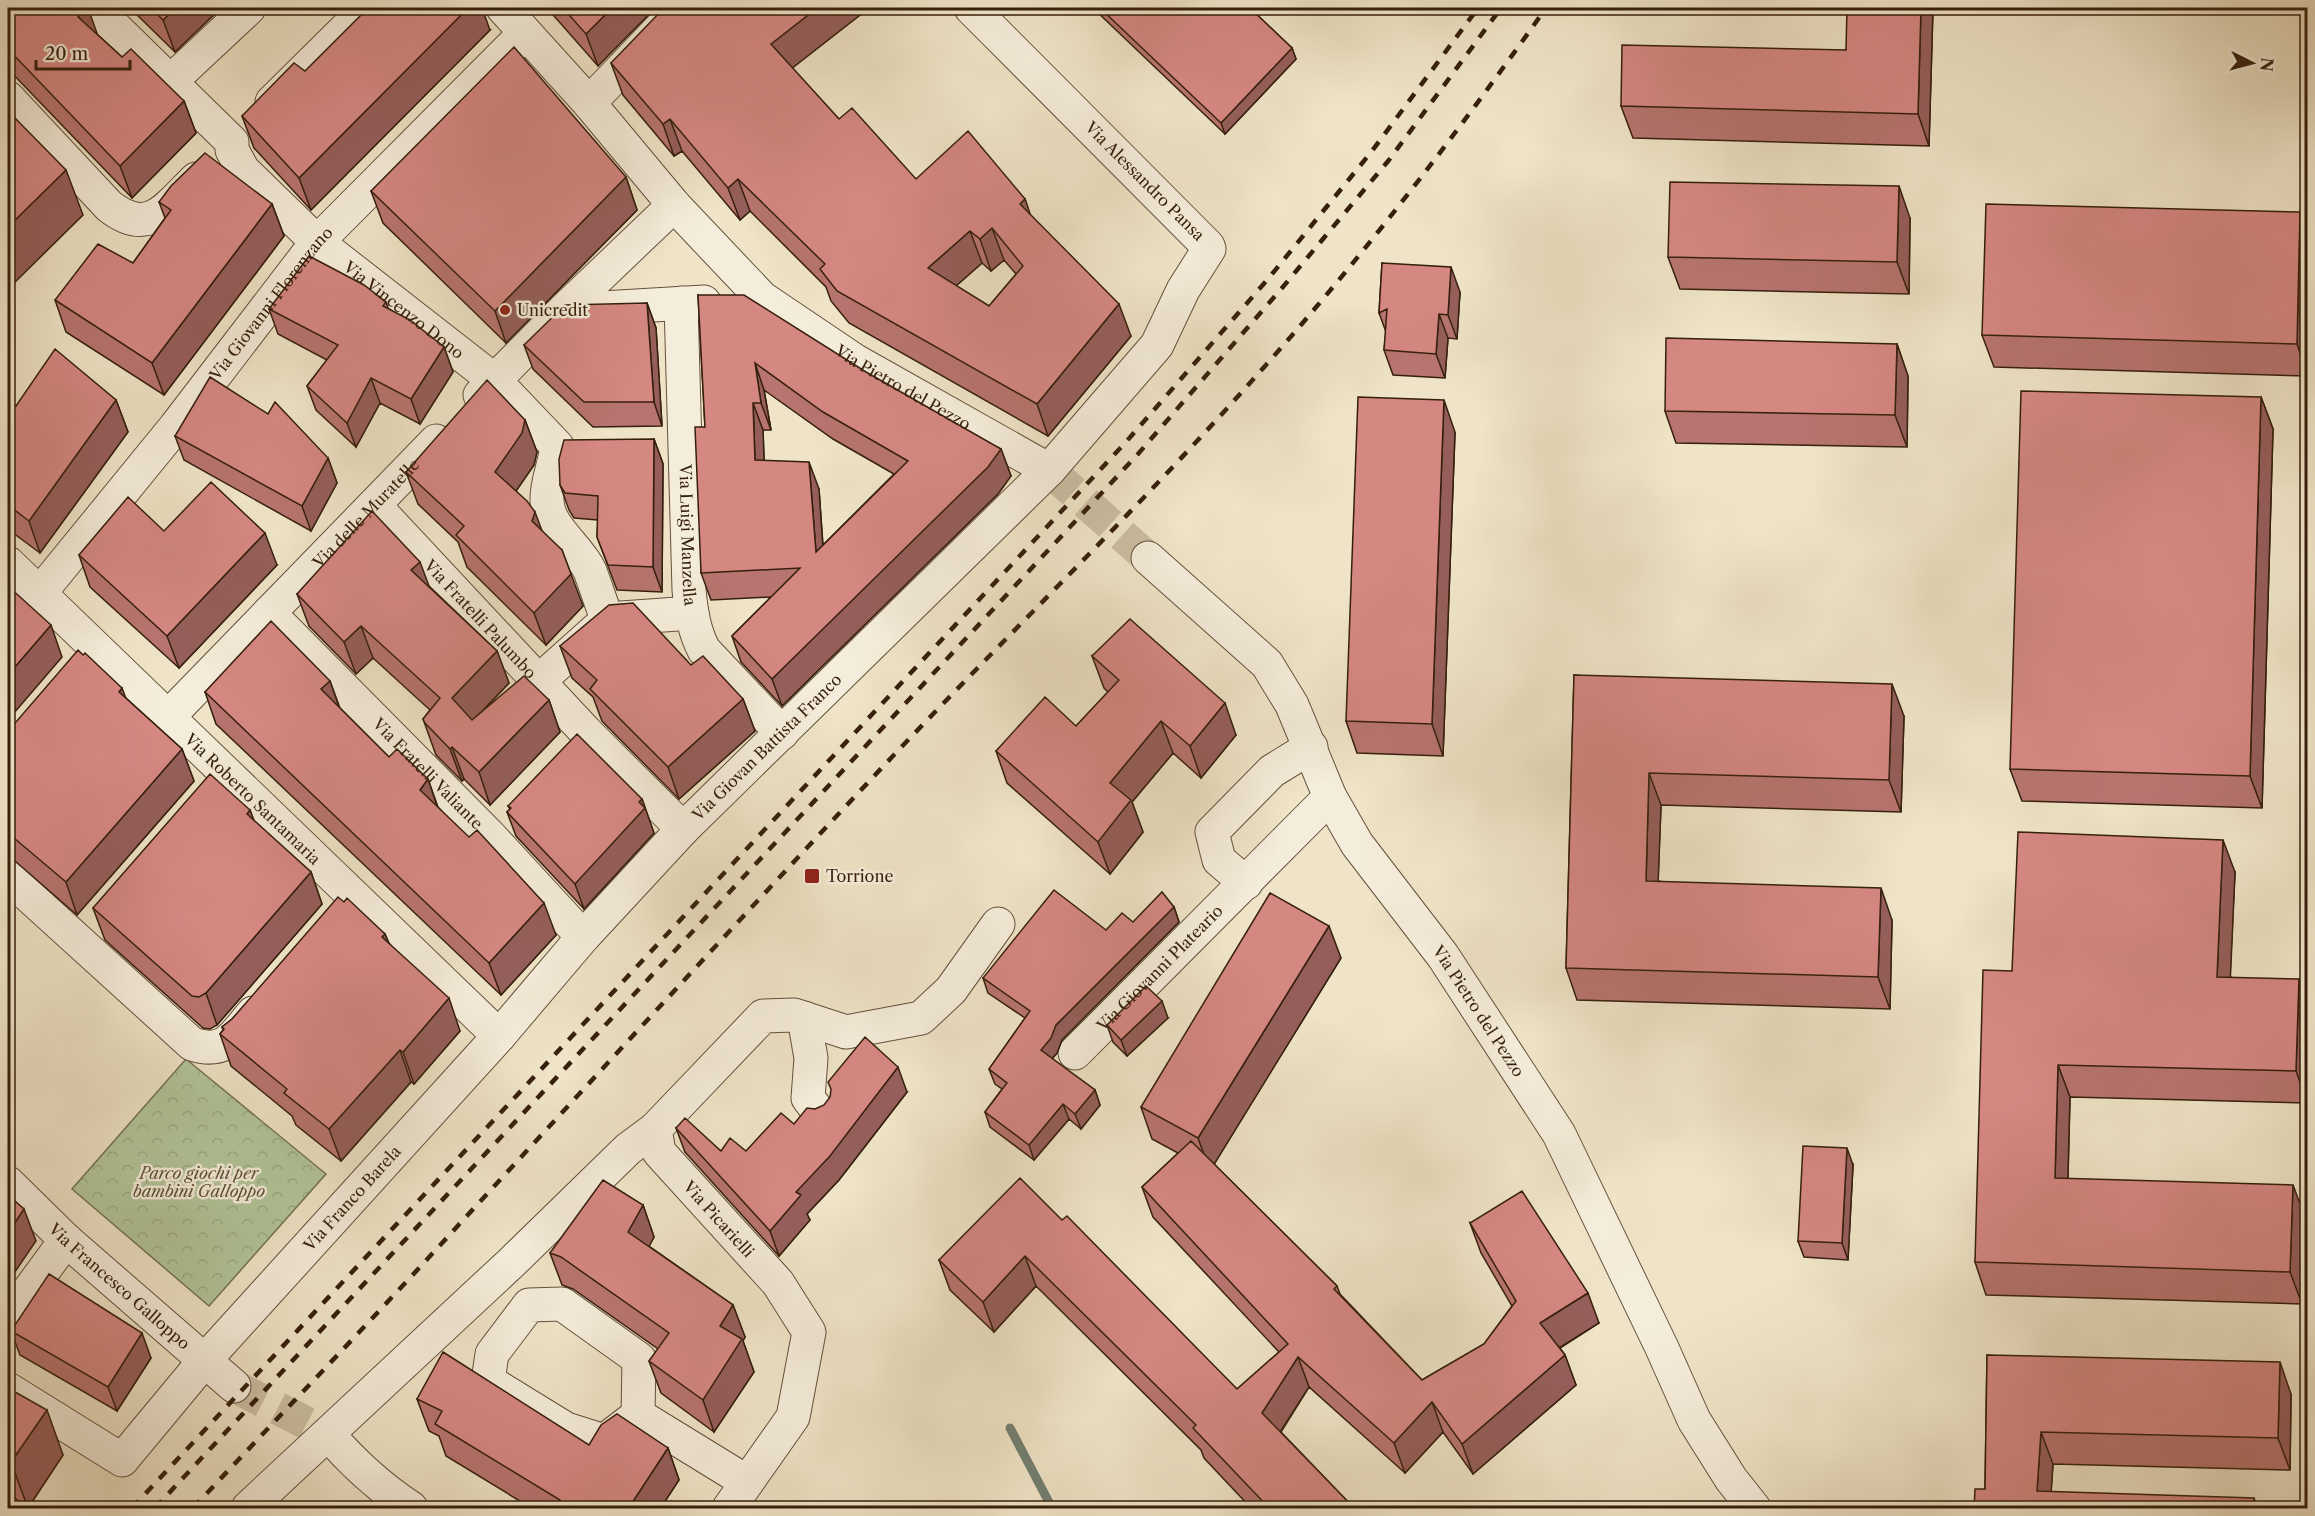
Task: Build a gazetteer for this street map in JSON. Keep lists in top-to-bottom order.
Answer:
{
  "streets": {
    "street": [
      "Via Alessandro Pansa",
      "Via Giovanni Florenzano",
      "Via Vincenzo Dono",
      "Via Pietro del Pezzo",
      "Via delle Muratelle",
      "Via Luigi Manzella",
      "Via Fratelli Palumbo",
      "Via Giovan Battista Franco",
      "Via Fratelli Valiante",
      "Via Roberto Santamaria",
      "Via Giovanni Plateario",
      "Via Franco Barela",
      "Via Picarielli",
      "Via Francesco Galloppo"
    ]
  },
  "crossings": [
    ["Via Alessandro Pansa", "Via Giovan Battista Franco"],
    ["Via Giovanni Florenzano", "Via Vincenzo Dono"],
    ["Via Giovanni Florenzano", "Via Roberto Santamaria"],
    ["Via Vincenzo Dono", "Via delle Muratelle"],
    ["Via Pietro del Pezzo", "Via delle Muratelle"],
    ["Via Pietro del Pezzo", "Via Giovan Battista Franco"],
    ["Via Pietro del Pezzo", "Via Giovanni Plateario"],
    ["Via delle Muratelle", "Via Fratelli Palumbo"],
    ["Via delle Muratelle", "Via Fratelli Valiante"],
    ["Via delle Muratelle", "Via Roberto Santamaria"],
    ["Via Luigi Manzella", "Via Giovan Battista Franco"],
    ["Via Fratelli Palumbo", "Via Giovan Battista Franco"],
    ["Via Giovan Battista Franco", "Via Fratelli Valiante"],
    ["Via Giovan Battista Franco", "Via Roberto Santamaria"],
    ["Via Giovan Battista Franco", "Via Franco Barela"],
    ["Via Roberto Santamaria", "Via Franco Barela"],
    ["Via Franco Barela", "Via Francesco Galloppo"]
  ],
  "parks": ["Parco giochi per bambini Galloppo"],
  "places": {
    "other": ["Unicredit"],
    "transit": ["Torrione"]
  },
  "scale_bar": "20 m",
  "north": "right"
}
